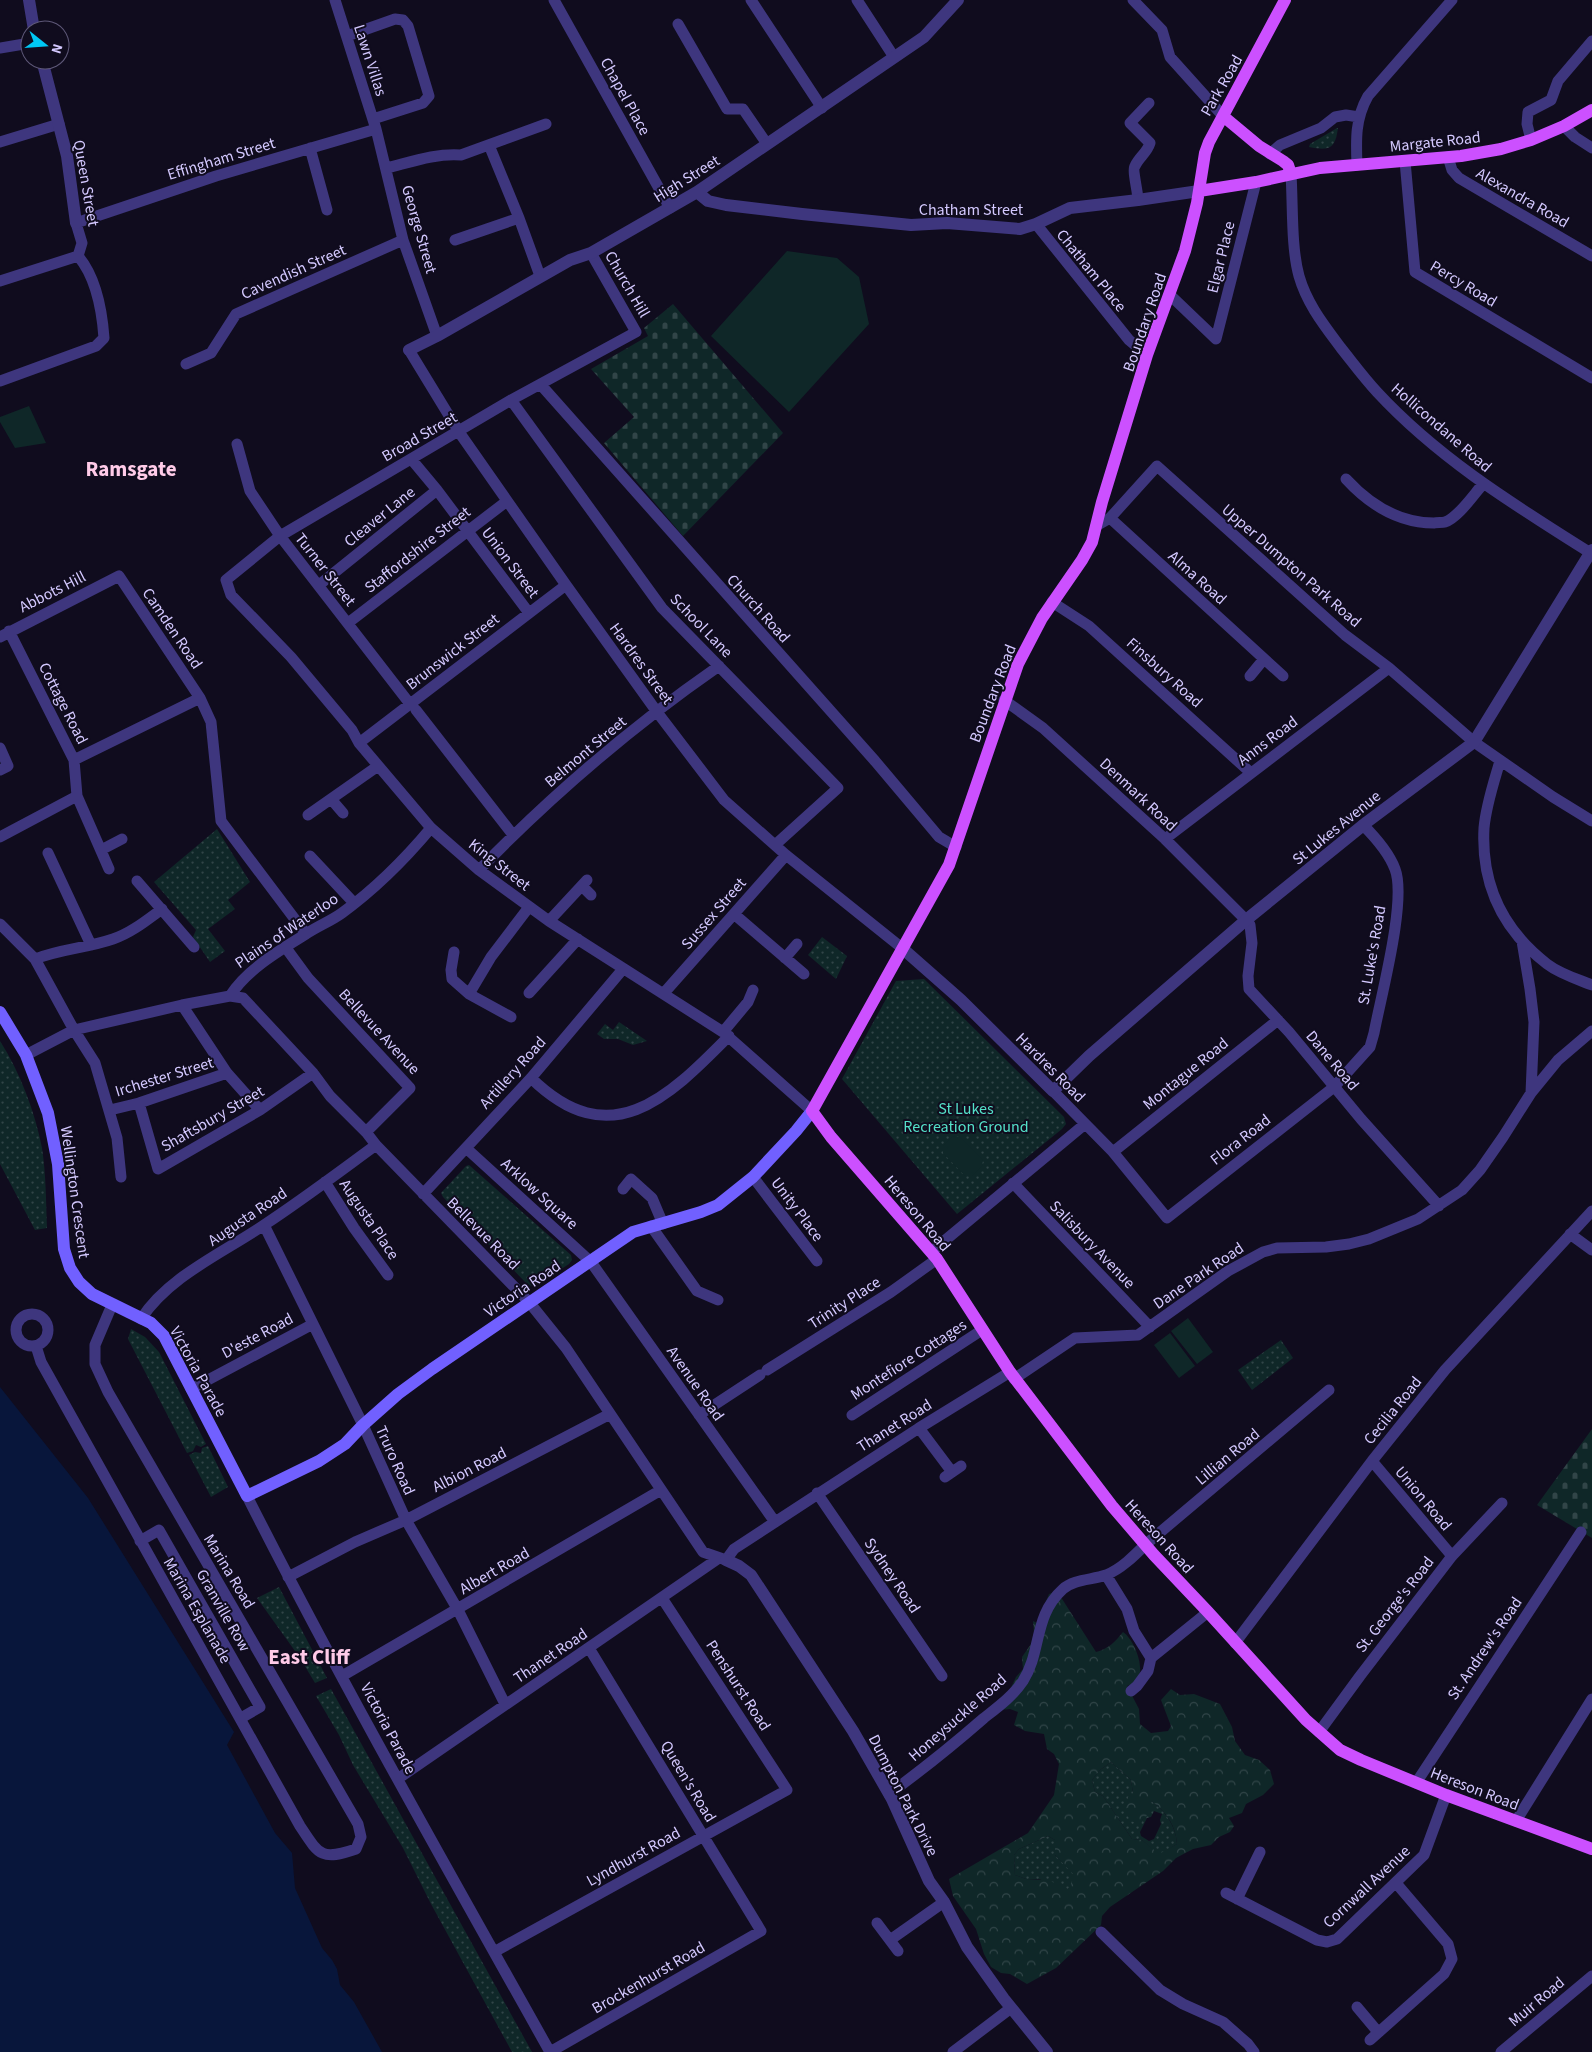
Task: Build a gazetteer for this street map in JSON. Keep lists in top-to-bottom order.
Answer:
{
  "streets": {
    "main road": [
      "Park Road",
      "Margate Road",
      "Chatham Street",
      "Boundary Road",
      "Wellington Crescent",
      "Hereson Road",
      "Victoria Road",
      "Victoria Parade"
    ],
    "street": [
      "Lawn Villas",
      "Chapel Place",
      "Effingham Street",
      "High Street",
      "Queen Street",
      "Alexandra Road",
      "George Street",
      "Elgar Place",
      "Chatham Place",
      "Cavendish Street",
      "Percy Road",
      "Church Hill",
      "Hollicondane Road",
      "Broad Street",
      "Cleaver Lane",
      "Staffordshire Street",
      "Union Street",
      "Upper Dumpton Park Road",
      "Turner Street",
      "Alma Road",
      "Abbots Hill",
      "Church Road",
      "School Lane",
      "Camden Road",
      "Brunswick Street",
      "Hardres Street",
      "Finsbury Road",
      "Cottage Road",
      "Anns Road",
      "Belmont Street",
      "Denmark Road",
      "St Lukes Avenue",
      "King Street",
      "Sussex Street",
      "Plains of Waterloo",
      "St. Luke's Road",
      "Bellevue Avenue",
      "Dane Road",
      "Hardres Road",
      "Artillery Road",
      "Montague Road",
      "Irchester Street",
      "Shaftsbury Street",
      "Flora Road",
      "Arklow Square",
      "Unity Place",
      "Augusta Road",
      "Augusta Place",
      "Bellevue Road",
      "Salisbury Avenue",
      "Dane Park Road",
      "Trinity Place",
      "D'este Road",
      "Montefiore Cottages",
      "Avenue Road",
      "Cecilia Road",
      "Thanet Road",
      "Lillian Road",
      "Truro Road",
      "Albion Road",
      "Union Road",
      "Albert Road",
      "Marina Road",
      "Sydney Road",
      "St. George's Road",
      "Marina Esplanade",
      "Granville Row",
      "St. Andrew's Road",
      "Penshurst Road",
      "Honeysuckle Road",
      "Queen's Road",
      "Dumpton Park Drive",
      "Lyndhurst Road",
      "Cornwall Avenue",
      "Brockenhurst Road",
      "Muir Road"
    ]
  },
  "crossings": [
    ["Lawn Villas", "Effingham Street"],
    ["Lawn Villas", "George Street"],
    ["Park Road", "Chatham Street"],
    ["Park Road", "Boundary Road"],
    ["Chapel Place", "High Street"],
    ["Margate Road", "Alexandra Road"],
    ["Margate Road", "Chatham Street"],
    ["Margate Road", "Percy Road"],
    ["Margate Road", "Hollicondane Road"],
    ["Effingham Street", "Queen Street"],
    ["Effingham Street", "George Street"],
    ["High Street", "Chatham Street"],
    ["High Street", "George Street"],
    ["High Street", "Church Hill"],
    ["High Street", "Hardres Street"],
    ["Chatham Street", "Elgar Place"],
    ["Chatham Street", "Chatham Place"],
    ["Chatham Street", "Boundary Road"],
    ["George Street", "Cavendish Street"],
    ["Elgar Place", "Boundary Road"],
    ["Chatham Place", "Boundary Road"],
    ["Church Hill", "Broad Street"],
    ["Boundary Road", "Upper Dumpton Park Road"],
    ["Boundary Road", "Church Road"],
    ["Boundary Road", "Hardres Street"],
    ["Boundary Road", "Finsbury Road"],
    ["Boundary Road", "Denmark Road"],
    ["Boundary Road", "King Street"],
    ["Boundary Road", "Hardres Road"],
    ["Boundary Road", "Hereson Road"],
    ["Boundary Road", "Victoria Road"],
    ["Hollicondane Road", "St Lukes Avenue"],
    ["Broad Street", "Union Street"],
    ["Broad Street", "Turner Street"],
    ["Broad Street", "Church Road"],
    ["Broad Street", "School Lane"],
    ["Broad Street", "Hardres Street"],
    ["Broad Street", "King Street"],
    ["Cleaver Lane", "Union Street"],
    ["Cleaver Lane", "Turner Street"],
    ["Staffordshire Street", "Union Street"],
    ["Staffordshire Street", "Turner Street"],
    ["Staffordshire Street", "Hardres Street"],
    ["Union Street", "Brunswick Street"],
    ["Upper Dumpton Park Road", "Alma Road"],
    ["Upper Dumpton Park Road", "Anns Road"],
    ["Upper Dumpton Park Road", "St Lukes Avenue"],
    ["Turner Street", "Brunswick Street"],
    ["Turner Street", "Belmont Street"],
    ["Abbots Hill", "Camden Road"],
    ["Abbots Hill", "Cottage Road"],
    ["School Lane", "Hardres Street"],
    ["School Lane", "Belmont Street"],
    ["Camden Road", "Plains of Waterloo"],
    ["Brunswick Street", "Hardres Street"],
    ["Brunswick Street", "King Street"],
    ["Hardres Street", "Belmont Street"],
    ["Hardres Street", "Sussex Street"],
    ["Hardres Street", "Hardres Road"],
    ["Finsbury Road", "Anns Road"],
    ["Anns Road", "Denmark Road"],
    ["Belmont Street", "King Street"],
    ["Denmark Road", "St Lukes Avenue"],
    ["Denmark Road", "Dane Road"],
    ["St Lukes Avenue", "St. Luke's Road"],
    ["St Lukes Avenue", "Dane Road"],
    ["St Lukes Avenue", "Hardres Road"],
    ["King Street", "Sussex Street"],
    ["King Street", "Plains of Waterloo"],
    ["King Street", "Artillery Road"],
    ["King Street", "Hereson Road"],
    ["King Street", "Victoria Road"],
    ["Plains of Waterloo", "Bellevue Avenue"],
    ["Plains of Waterloo", "Bellevue Road"],
    ["St. Luke's Road", "Dane Road"],
    ["St. Luke's Road", "Flora Road"],
    ["Bellevue Avenue", "Bellevue Road"],
    ["Dane Road", "Montague Road"],
    ["Dane Road", "Flora Road"],
    ["Dane Road", "Dane Park Road"],
    ["Hardres Road", "Montague Road"],
    ["Hardres Road", "Flora Road"],
    ["Hardres Road", "Trinity Place"],
    ["Artillery Road", "Arklow Square"],
    ["Artillery Road", "Bellevue Road"],
    ["Irchester Street", "Shaftsbury Street"],
    ["Shaftsbury Street", "Bellevue Road"],
    ["Wellington Crescent", "Augusta Road"],
    ["Wellington Crescent", "Victoria Parade"],
    ["Wellington Crescent", "Marina Road"],
    ["Arklow Square", "Victoria Road"],
    ["Arklow Square", "Avenue Road"],
    ["Unity Place", "Victoria Road"],
    ["Hereson Road", "Dane Park Road"],
    ["Hereson Road", "Victoria Road"],
    ["Hereson Road", "Trinity Place"],
    ["Hereson Road", "Montefiore Cottages"],
    ["Hereson Road", "Cecilia Road"],
    ["Hereson Road", "Thanet Road"],
    ["Hereson Road", "Lillian Road"],
    ["Hereson Road", "St. George's Road"],
    ["Hereson Road", "St. Andrew's Road"],
    ["Hereson Road", "Honeysuckle Road"],
    ["Hereson Road", "Cornwall Avenue"],
    ["Augusta Road", "Augusta Place"],
    ["Augusta Road", "Bellevue Road"],
    ["Augusta Road", "Victoria Parade"],
    ["Augusta Road", "Truro Road"],
    ["Bellevue Road", "Victoria Road"],
    ["Bellevue Road", "Thanet Road"],
    ["Bellevue Road", "Albion Road"],
    ["Bellevue Road", "Albert Road"],
    ["Bellevue Road", "Dumpton Park Drive"],
    ["Salisbury Avenue", "Dane Park Road"],
    ["Salisbury Avenue", "Trinity Place"],
    ["Dane Park Road", "Thanet Road"],
    ["Victoria Road", "Victoria Parade"],
    ["Victoria Road", "Avenue Road"],
    ["Victoria Road", "Truro Road"],
    ["Trinity Place", "Avenue Road"],
    ["D'este Road", "Victoria Parade"],
    ["D'este Road", "Truro Road"],
    ["Victoria Parade", "Thanet Road"],
    ["Victoria Parade", "Albion Road"],
    ["Victoria Parade", "Albert Road"],
    ["Victoria Parade", "Lyndhurst Road"],
    ["Victoria Parade", "Brockenhurst Road"],
    ["Avenue Road", "Thanet Road"],
    ["Cecilia Road", "Union Road"],
    ["Thanet Road", "Truro Road"],
    ["Thanet Road", "Sydney Road"],
    ["Thanet Road", "Penshurst Road"],
    ["Thanet Road", "Queen's Road"],
    ["Thanet Road", "Dumpton Park Drive"],
    ["Lillian Road", "Honeysuckle Road"],
    ["Truro Road", "Albion Road"],
    ["Truro Road", "Albert Road"],
    ["Union Road", "St. George's Road"],
    ["Marina Road", "Marina Esplanade"],
    ["Marina Esplanade", "Granville Row"],
    ["Penshurst Road", "Lyndhurst Road"],
    ["Honeysuckle Road", "Dumpton Park Drive"],
    ["Queen's Road", "Lyndhurst Road"],
    ["Queen's Road", "Brockenhurst Road"]
  ],
  "districts": ["Ramsgate", "East Cliff"],
  "parks": ["St Lukes Recreation Ground"],
  "north": "right"
}
